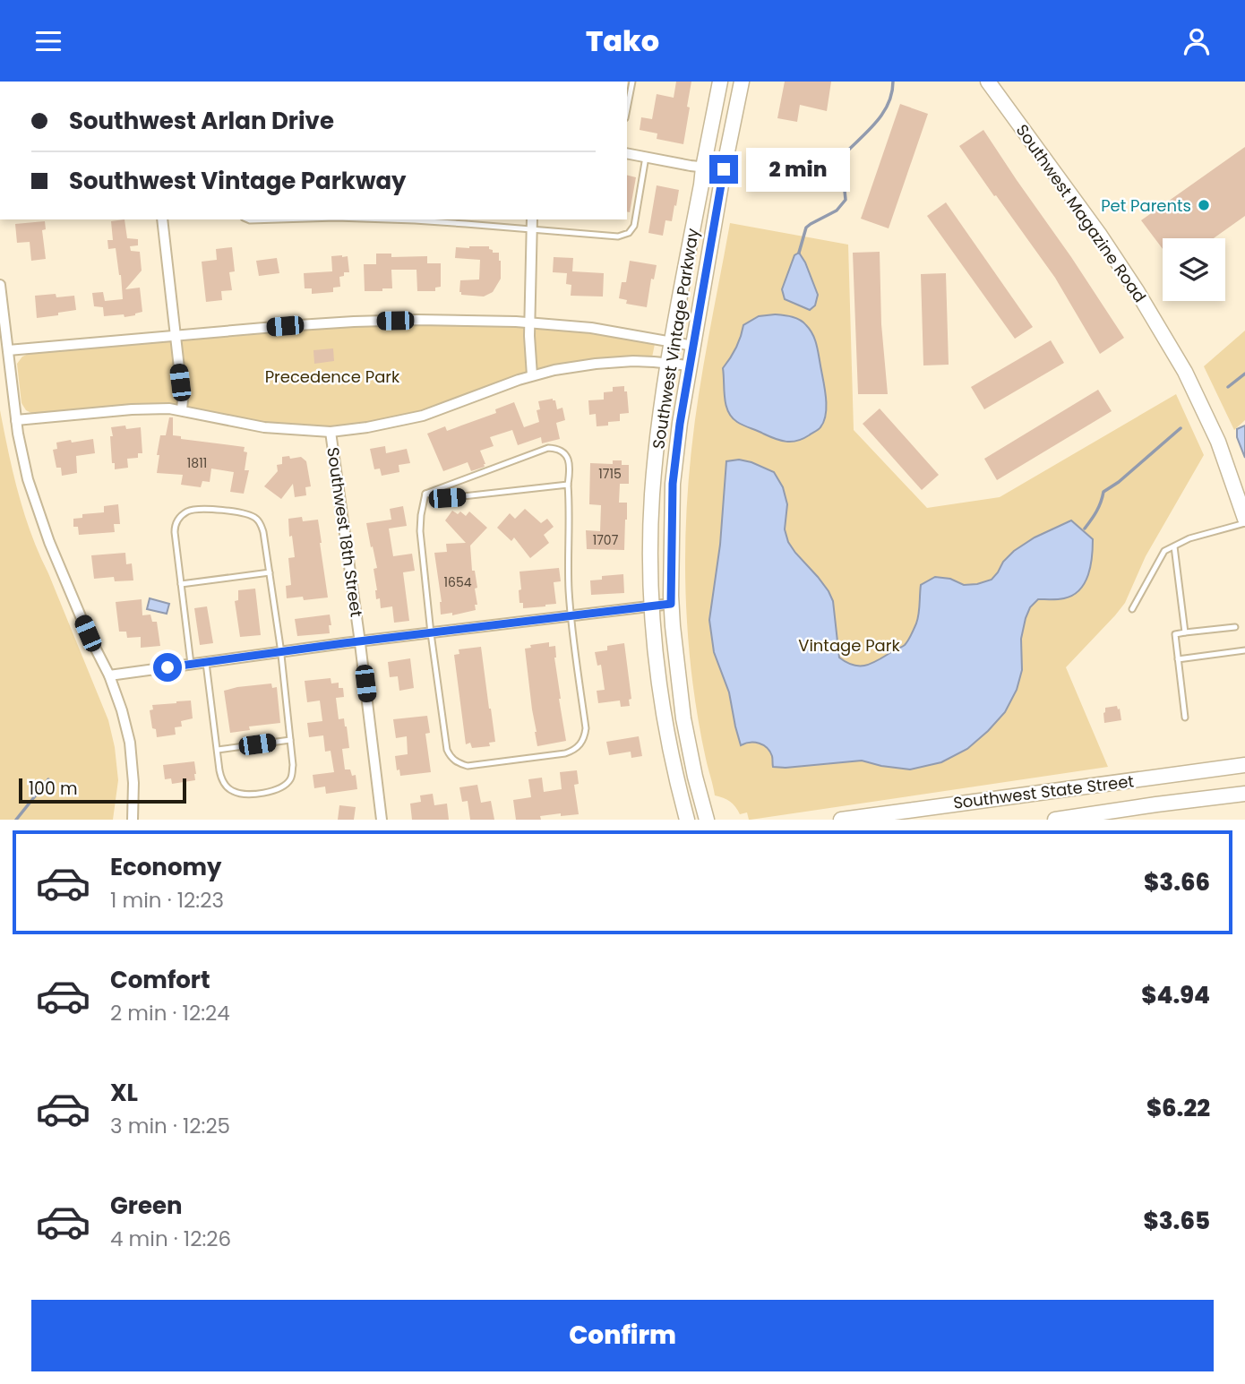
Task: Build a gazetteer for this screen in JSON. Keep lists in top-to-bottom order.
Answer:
{
  "streets": {
    "street": [
      "Southwest Magazine Road",
      "Southwest Vintage Parkway",
      "Southwest 18th Street",
      "Southwest State Street"
    ]
  },
  "parks": ["Precedence Park", "Vintage Park"],
  "places": ["Pet Parents"],
  "house_numbers": [
    "1811",
    "1715",
    "1707",
    "1654"
  ],
  "scale_bar": "100 m",
  "page": {
    "header": "Tako",
    "banner": ["Southwest Arlan Drive", "Southwest Vintage Parkway"],
    "bubble": "2 min",
    "scale": "100 m",
    "list": [
      {
        "name": "Economy",
        "note": "1 min · 12:23",
        "value": "$3.66"
      },
      {
        "name": "Comfort",
        "note": "2 min · 12:24",
        "value": "$4.94"
      },
      {
        "name": "XL",
        "note": "3 min · 12:25",
        "value": "$6.22"
      },
      {
        "name": "Green",
        "note": "4 min · 12:26",
        "value": "$3.65"
      }
    ],
    "buttons": "Confirm"
  }
}
